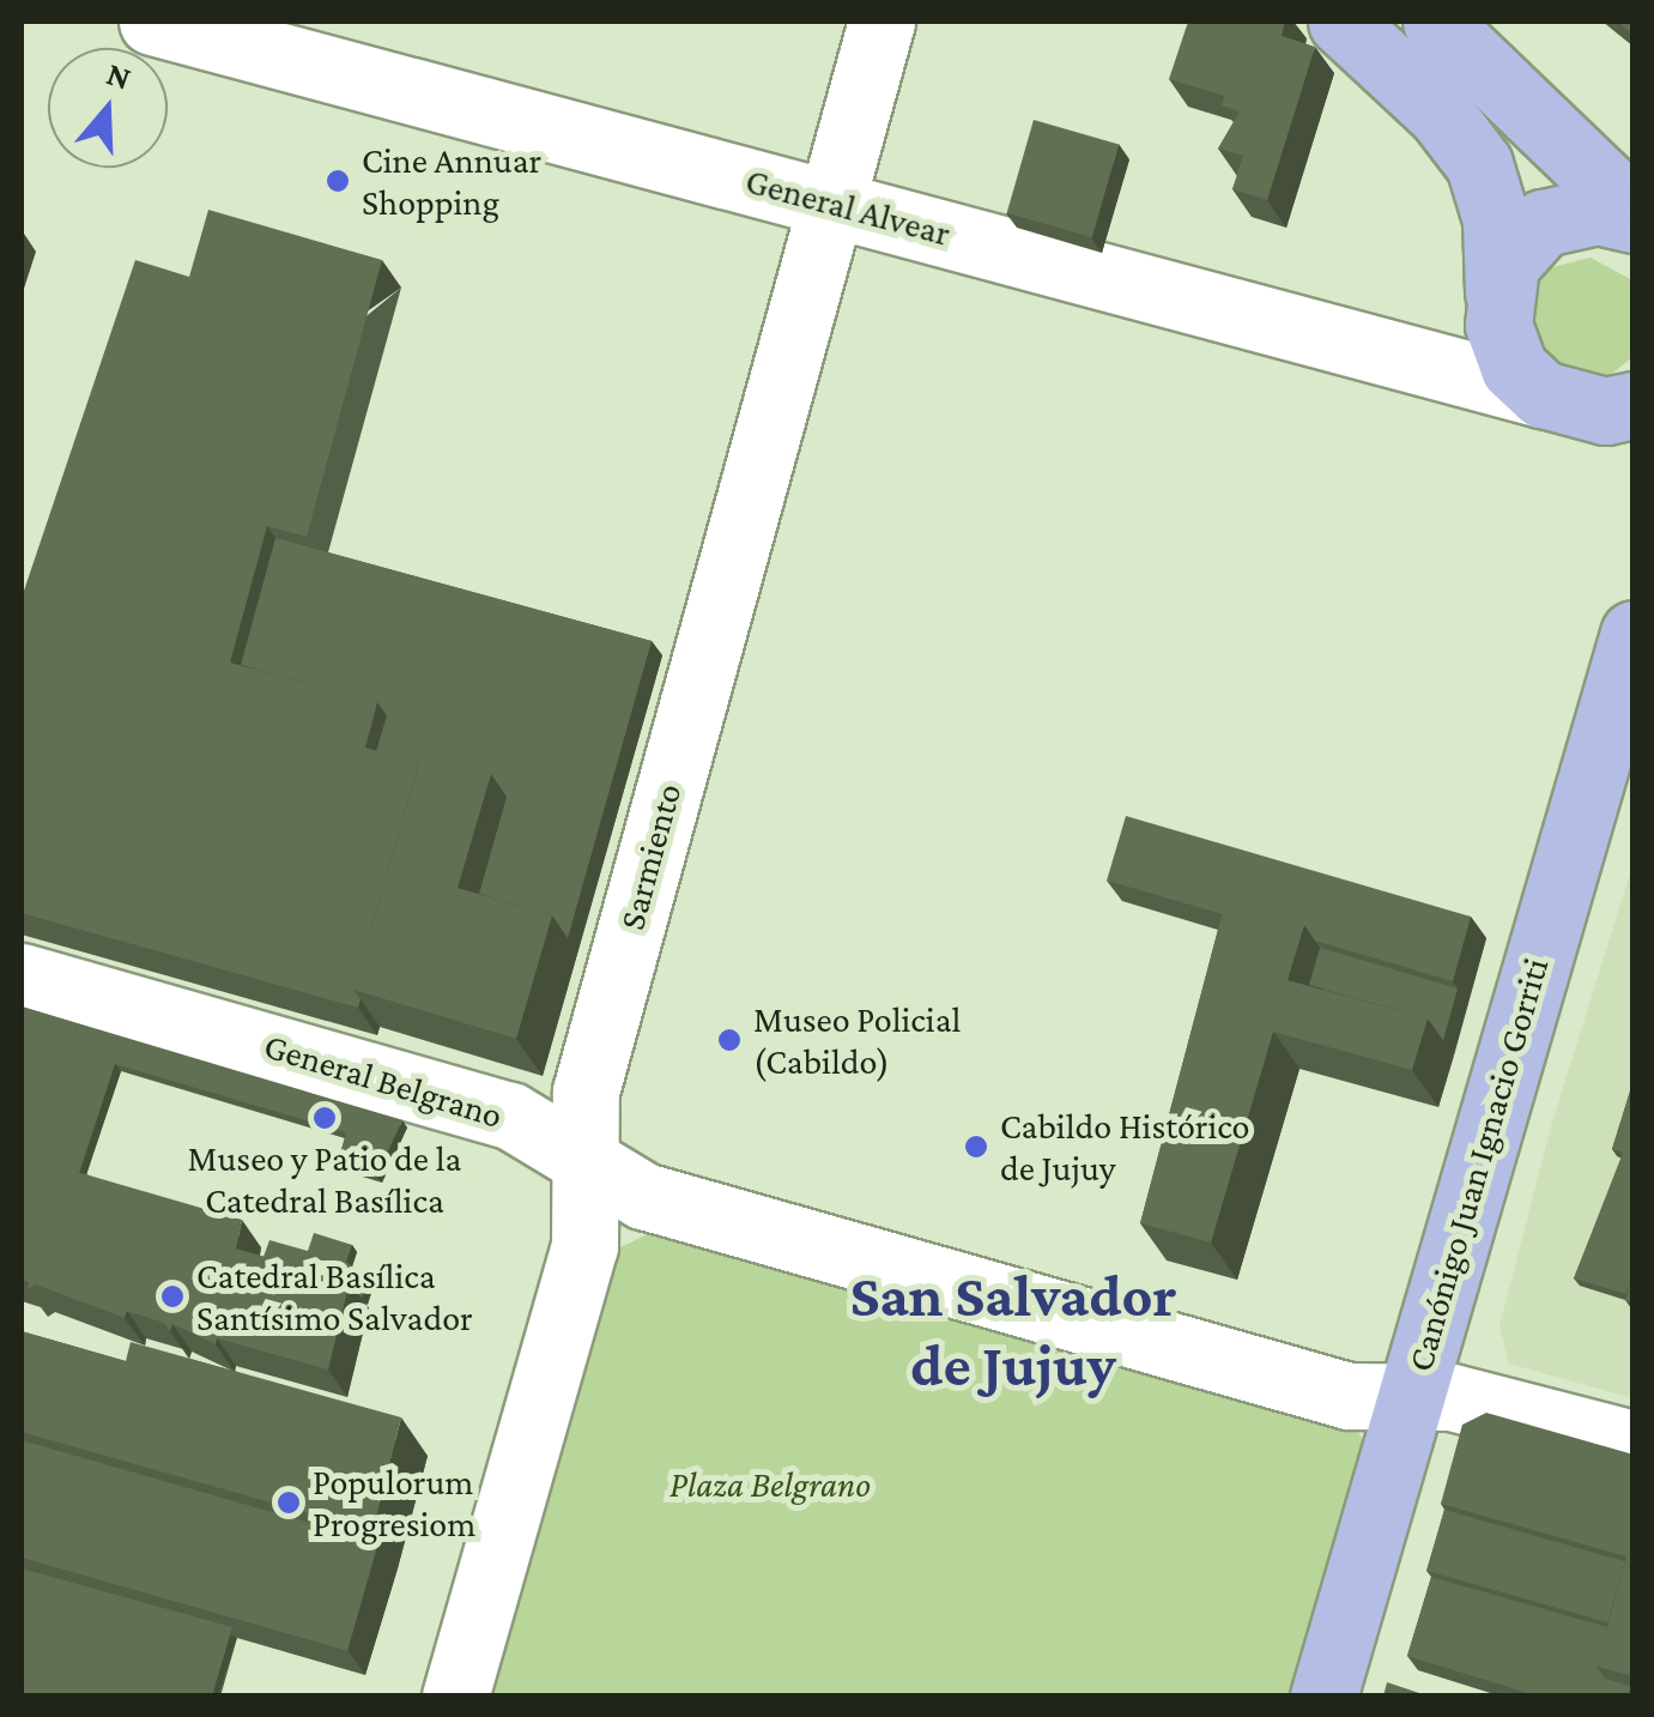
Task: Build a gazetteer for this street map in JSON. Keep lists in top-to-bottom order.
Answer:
{
  "streets": {
    "main road": ["Canónigo Juan Ignacio Gorriti"],
    "street": ["General Alvear", "Sarmiento", "General Belgrano"]
  },
  "crossings": [
    ["General Alvear", "Sarmiento"],
    ["Sarmiento", "General Belgrano"],
    ["General Belgrano", "Canónigo Juan Ignacio Gorriti"]
  ],
  "districts": ["San Salvador de Jujuy"],
  "parks": ["Plaza Belgrano"],
  "places": [
    "Cine Annuar Shopping",
    "Museo Policial (Cabildo)",
    "Museo y Patio de la Catedral Basílica",
    "Cabildo Histórico de Jujuy",
    "Catedral Basílica Santísimo Salvador",
    "Populorum Progresiom"
  ],
  "north": "top"
}
